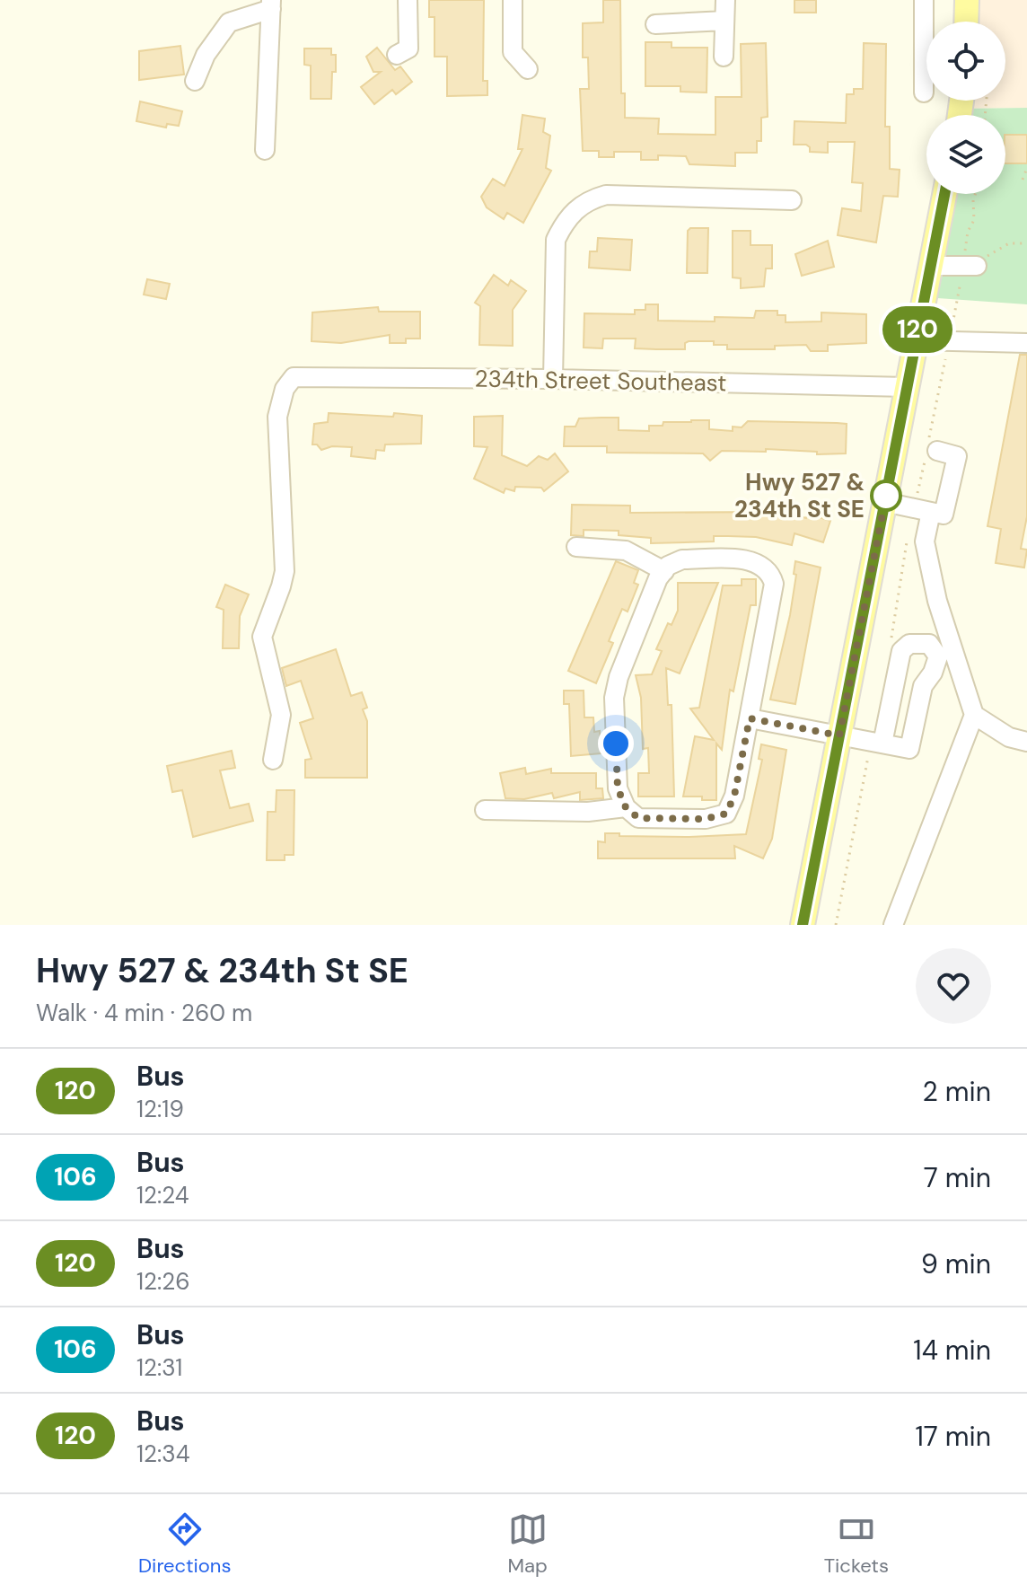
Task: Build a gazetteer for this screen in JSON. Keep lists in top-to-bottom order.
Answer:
{
  "streets": {
    "street": ["234th Street Southeast"]
  },
  "places": ["Hwy 527 & 234th St SE"],
  "lines": ["bus line 120"],
  "page": {
    "on_map": "120",
    "heading": ["Hwy 527 & 234th St SE", "Walk · 4 min · 260 m"],
    "list": [
      {
        "mark": "120",
        "name": "Bus",
        "note": "12:19",
        "value": "2 min"
      },
      {
        "mark": "106",
        "name": "Bus",
        "note": "12:24",
        "value": "7 min"
      },
      {
        "mark": "120",
        "name": "Bus",
        "note": "12:26",
        "value": "9 min"
      },
      {
        "mark": "106",
        "name": "Bus",
        "note": "12:31",
        "value": "14 min"
      },
      {
        "mark": "120",
        "name": "Bus",
        "note": "12:34",
        "value": "17 min"
      }
    ],
    "tabs": ["Directions", "Map", "Tickets"]
  }
}
